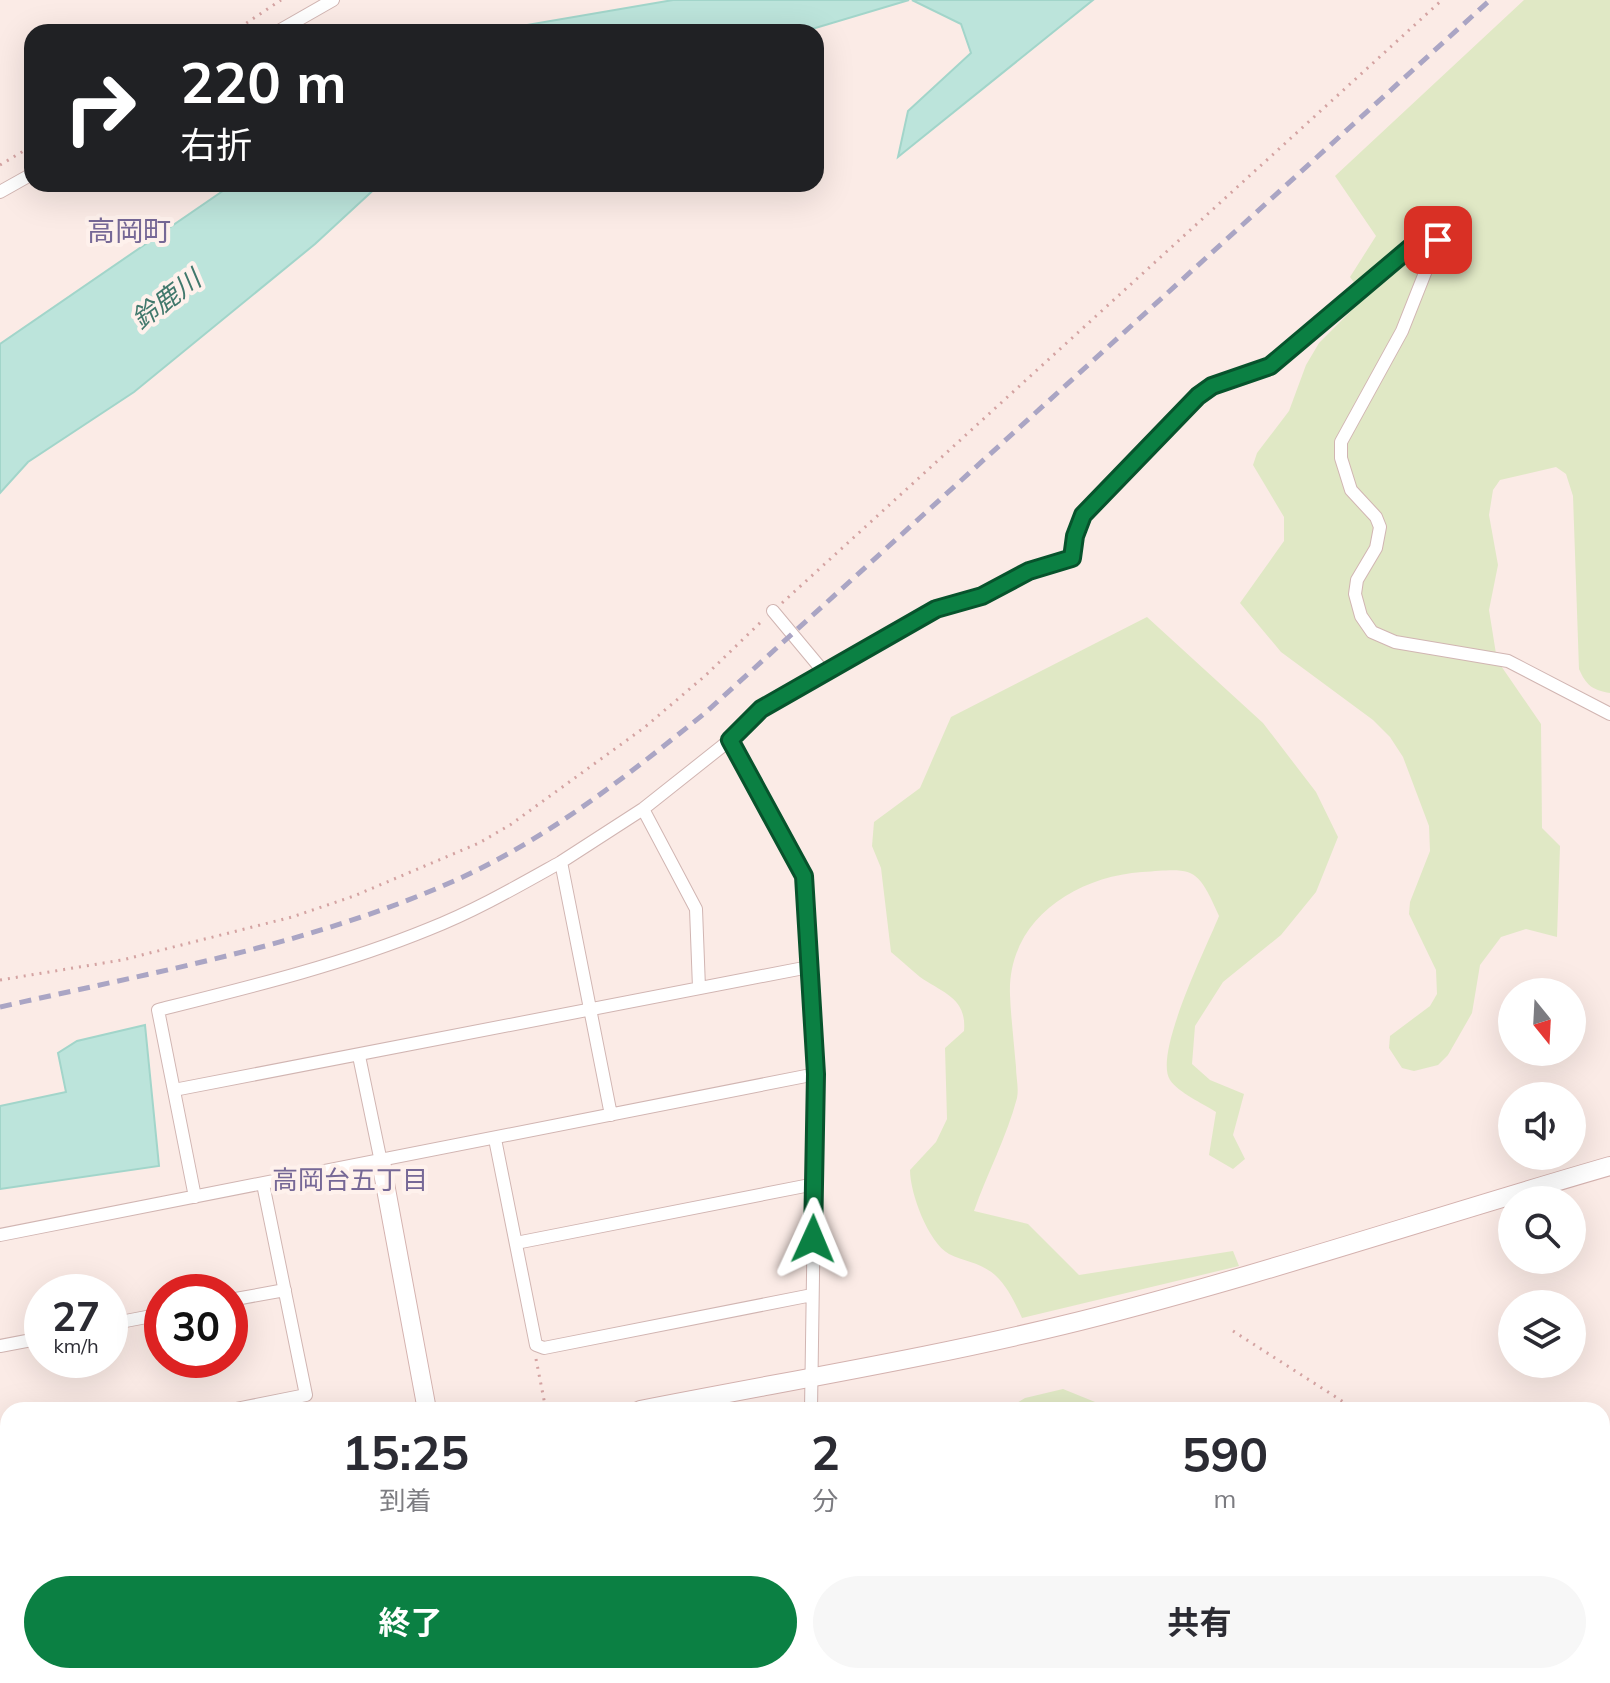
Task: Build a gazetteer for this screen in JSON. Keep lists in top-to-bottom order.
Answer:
{
  "districts": ["高岡町", "高岡台五丁目"],
  "water": ["鈴鹿川"],
  "north": "bottom",
  "page": {
    "turn": ["220 m", "右折"],
    "speed": "27 km/h",
    "limit": "30",
    "eta": [
      "15:25",
      "到着",
      "2",
      "分",
      "590",
      "m"
    ],
    "buttons": ["終了", "共有"]
  }
}
